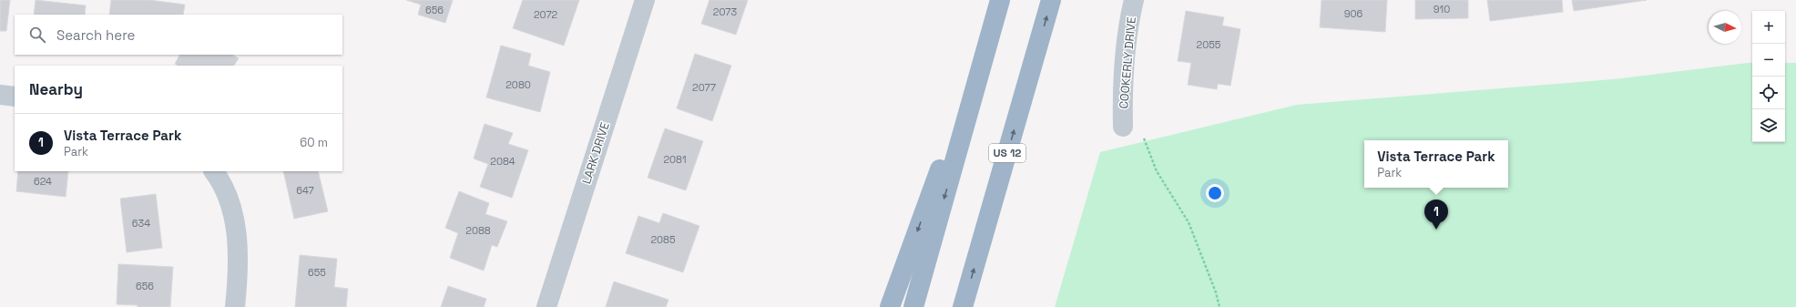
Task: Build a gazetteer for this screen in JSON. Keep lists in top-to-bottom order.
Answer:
{
  "streets": {
    "highway": ["US 12"],
    "street": ["COOKERLY DRIVE", "LARK DRIVE"]
  },
  "house_numbers": [
    "910",
    "656",
    "2073",
    "906",
    "2072",
    "2055",
    "2080",
    "2077",
    "2081",
    "2084",
    "624",
    "647",
    "634",
    "2088",
    "2085",
    "655",
    "656"
  ],
  "north": "right",
  "page": {
    "map_buttons": ["+", "−"],
    "search": "Search here",
    "heading": "Nearby",
    "list": [
      {
        "mark": "1",
        "name": "Vista Terrace Park",
        "note": "Park",
        "value": "60 m"
      }
    ],
    "popup": ["Vista Terrace Park", "Park"],
    "pins": "1"
  }
}
